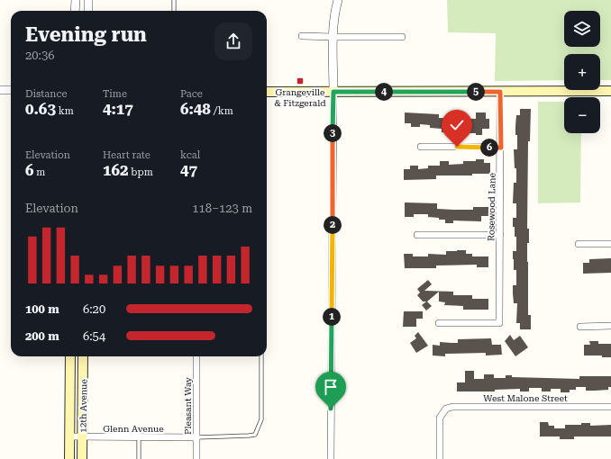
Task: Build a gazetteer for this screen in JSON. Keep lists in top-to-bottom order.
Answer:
{
  "streets": {
    "main road": ["12th Avenue"],
    "street": [
      "Rosewood Lane",
      "West Malone Street",
      "Pleasant Way",
      "Glenn Avenue"
    ]
  },
  "crossings": [
    ["12th Avenue", "Glenn Avenue"],
    ["Pleasant Way", "Glenn Avenue"]
  ],
  "places": {
    "transit": ["Grangeville & Fitzgerald"]
  },
  "page": {
    "map_buttons": ["+", "−"],
    "heading": ["Evening run", "20:36"],
    "stats": [
      ["Distance", "0.63 km"],
      ["Time", "4:17"],
      ["Pace", "6:48 /km"],
      ["Elevation", "6 m"],
      ["Heart rate", "162 bpm"],
      ["kcal", "47"]
    ],
    "pins": [
      "4",
      "5",
      "3",
      "6",
      "2",
      "1"
    ],
    "chart": ["Elevation", "118–123 m"],
    "list": [
      {
        "name": "100 m",
        "note": "6:20"
      },
      {
        "name": "200 m",
        "note": "6:54"
      }
    ]
  }
}
